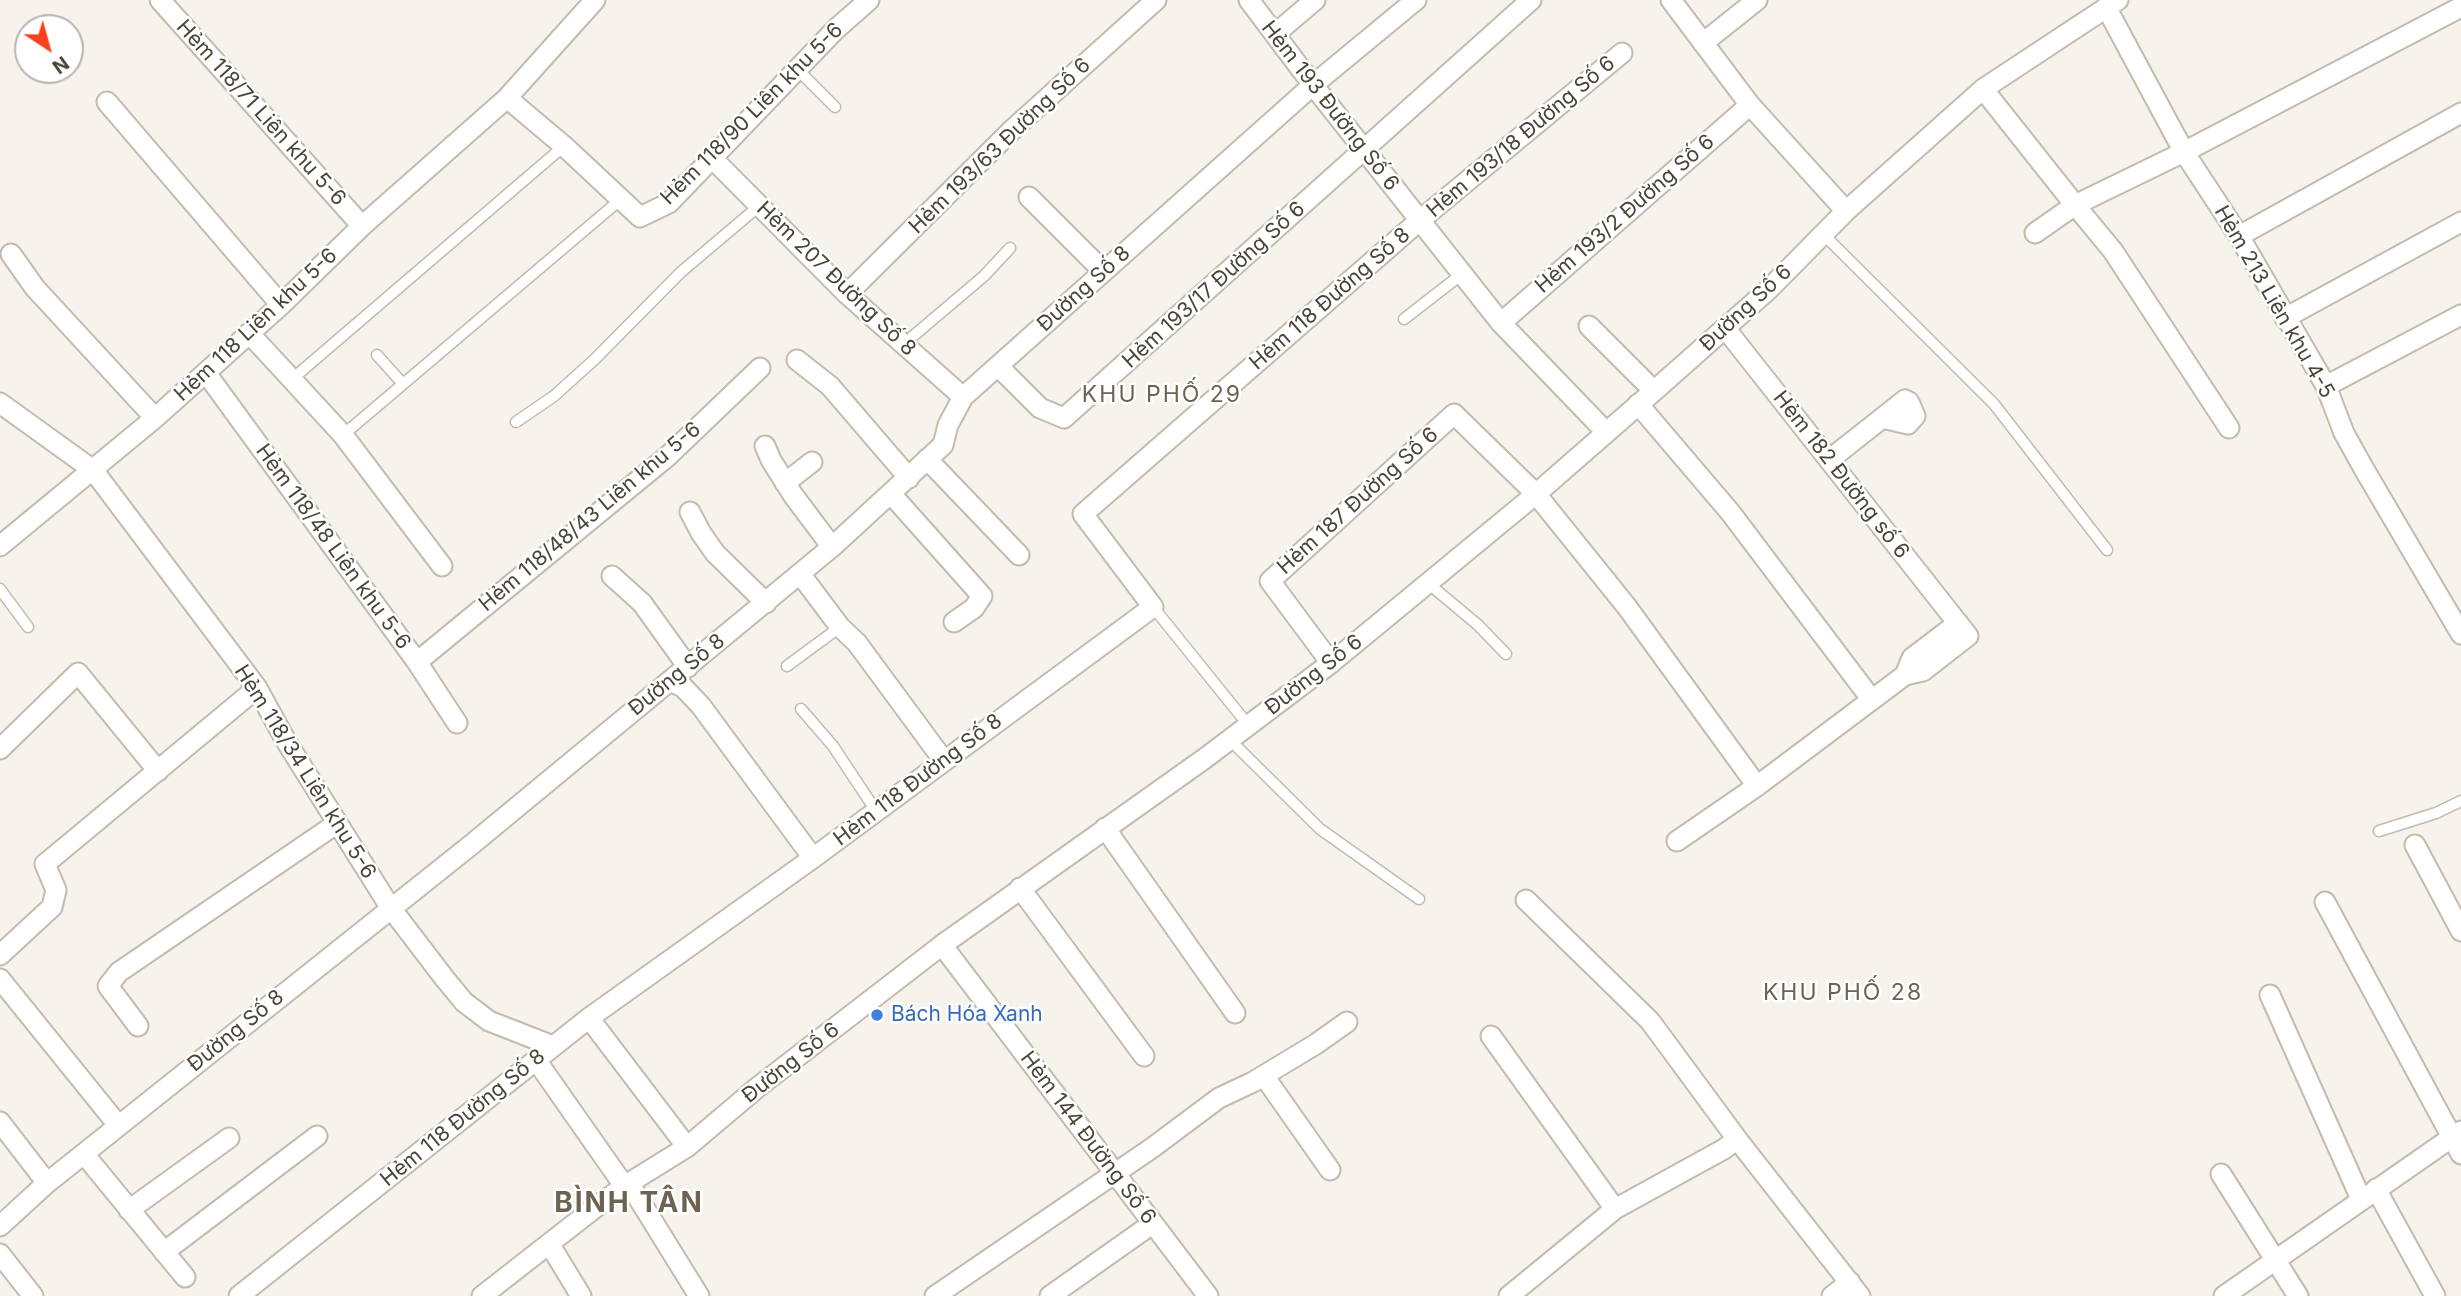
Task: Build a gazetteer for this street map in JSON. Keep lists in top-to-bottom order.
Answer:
{
  "streets": {
    "street": [
      "Hẻm 193 Đường Số 6",
      "Hẻm 118/71 Liên khu 5-6",
      "Hẻm 118/90 Liên khu 5-6",
      "Hẻm 193/18 Đường Số 6",
      "Hẻm 193/63 Đường Số 6",
      "Hẻm 193/2 Đường Số 6",
      "Hẻm 207 Đường Số 8",
      "Hẻm 193/17 Đường Số 6",
      "Đường Số 8",
      "Hẻm 118 Đường Số 8",
      "Hẻm 213 Liên khu 4-5",
      "Đường Số 6",
      "Hẻm 118 Liên khu 5-6",
      "Hẻm 182 Đường số 6",
      "Hẻm 187 Đường Số 6",
      "Hẻm 118/48/43 Liên khu 5-6",
      "Hẻm 118/48 Liên khu 5-6",
      "Hẻm 118/34 Liên khu 5-6",
      "Hẻm 144 Đường Số 6"
    ]
  },
  "crossings": [
    ["Hẻm 193 Đường Số 6", "Hẻm 193/18 Đường Số 6"],
    ["Hẻm 193 Đường Số 6", "Hẻm 193/2 Đường Số 6"],
    ["Hẻm 193 Đường Số 6", "Hẻm 193/17 Đường Số 6"],
    ["Hẻm 193 Đường Số 6", "Đường Số 8"],
    ["Hẻm 193 Đường Số 6", "Hẻm 118 Đường Số 8"],
    ["Hẻm 193 Đường Số 6", "Đường Số 6"],
    ["Hẻm 118/71 Liên khu 5-6", "Hẻm 118 Liên khu 5-6"],
    ["Hẻm 118/90 Liên khu 5-6", "Hẻm 207 Đường Số 8"],
    ["Hẻm 118/90 Liên khu 5-6", "Hẻm 118 Liên khu 5-6"],
    ["Hẻm 193/18 Đường Số 6", "Hẻm 118 Đường Số 8"],
    ["Hẻm 193/63 Đường Số 6", "Hẻm 207 Đường Số 8"],
    ["Hẻm 207 Đường Số 8", "Đường Số 8"],
    ["Hẻm 193/17 Đường Số 6", "Đường Số 8"],
    ["Đường Số 8", "Hẻm 118/34 Liên khu 5-6"],
    ["Hẻm 118 Đường Số 8", "Hẻm 118/34 Liên khu 5-6"],
    ["Hẻm 213 Liên khu 4-5", "Đường Số 6"],
    ["Đường Số 6", "Hẻm 182 Đường số 6"],
    ["Đường Số 6", "Hẻm 187 Đường Số 6"],
    ["Đường Số 6", "Hẻm 144 Đường Số 6"],
    ["Hẻm 118 Liên khu 5-6", "Hẻm 118/48 Liên khu 5-6"],
    ["Hẻm 118 Liên khu 5-6", "Hẻm 118/34 Liên khu 5-6"],
    ["Hẻm 118/48/43 Liên khu 5-6", "Hẻm 118/48 Liên khu 5-6"]
  ],
  "districts": ["KHU PHỐ 29", "KHU PHỐ 28", "BÌNH TÂN"],
  "places": ["Bách Hóa Xanh"],
  "north": "bottom right"
}
